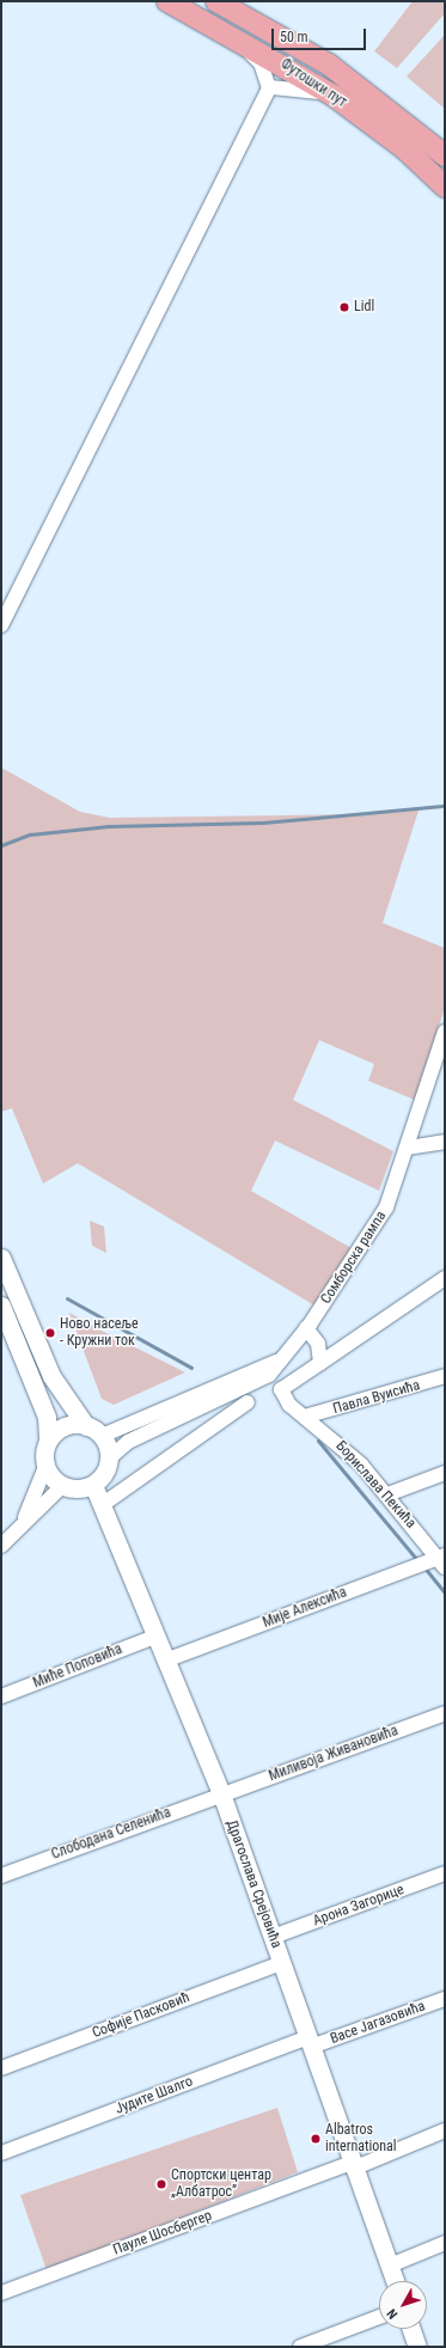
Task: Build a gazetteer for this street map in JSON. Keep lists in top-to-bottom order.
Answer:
{
  "streets": {
    "main road": ["Футошки пут"],
    "street": [
      "Сомборска рампа",
      "Павла Вуисића",
      "Борислава Пекића",
      "Мије Алексића",
      "Миће Поповића",
      "Миливоја Живановића",
      "Слободана Селенића",
      "Драгослава Срејовића",
      "Арона Загорице",
      "Софије Пасковић",
      "Васе Јагазовића",
      "Јудите Шалго",
      "Пауле Шосбергер"
    ]
  },
  "crossings": [
    ["Сомборска рампа", "Драгослава Срејовића"],
    ["Павла Вуисића", "Борислава Пекића"],
    ["Борислава Пекића", "Мије Алексића"],
    ["Мије Алексића", "Драгослава Срејовића"],
    ["Миће Поповића", "Драгослава Срејовића"],
    ["Миливоја Живановића", "Слободана Селенића"],
    ["Миливоја Живановића", "Драгослава Срејовића"],
    ["Слободана Селенића", "Драгослава Срејовића"],
    ["Драгослава Срејовића", "Арона Загорице"],
    ["Драгослава Срејовића", "Софије Пасковић"],
    ["Драгослава Срејовића", "Васе Јагазовића"],
    ["Драгослава Срејовића", "Јудите Шалго"],
    ["Драгослава Срејовића", "Пауле Шосбергер"],
    ["Васе Јагазовића", "Јудите Шалго"]
  ],
  "places": [
    "Lidl",
    "Ново насеље - Кружни ток",
    "Albatros international",
    "Спортски центар „Албатрос”"
  ],
  "scale_bar": "50 m",
  "north": "bottom left"
}
